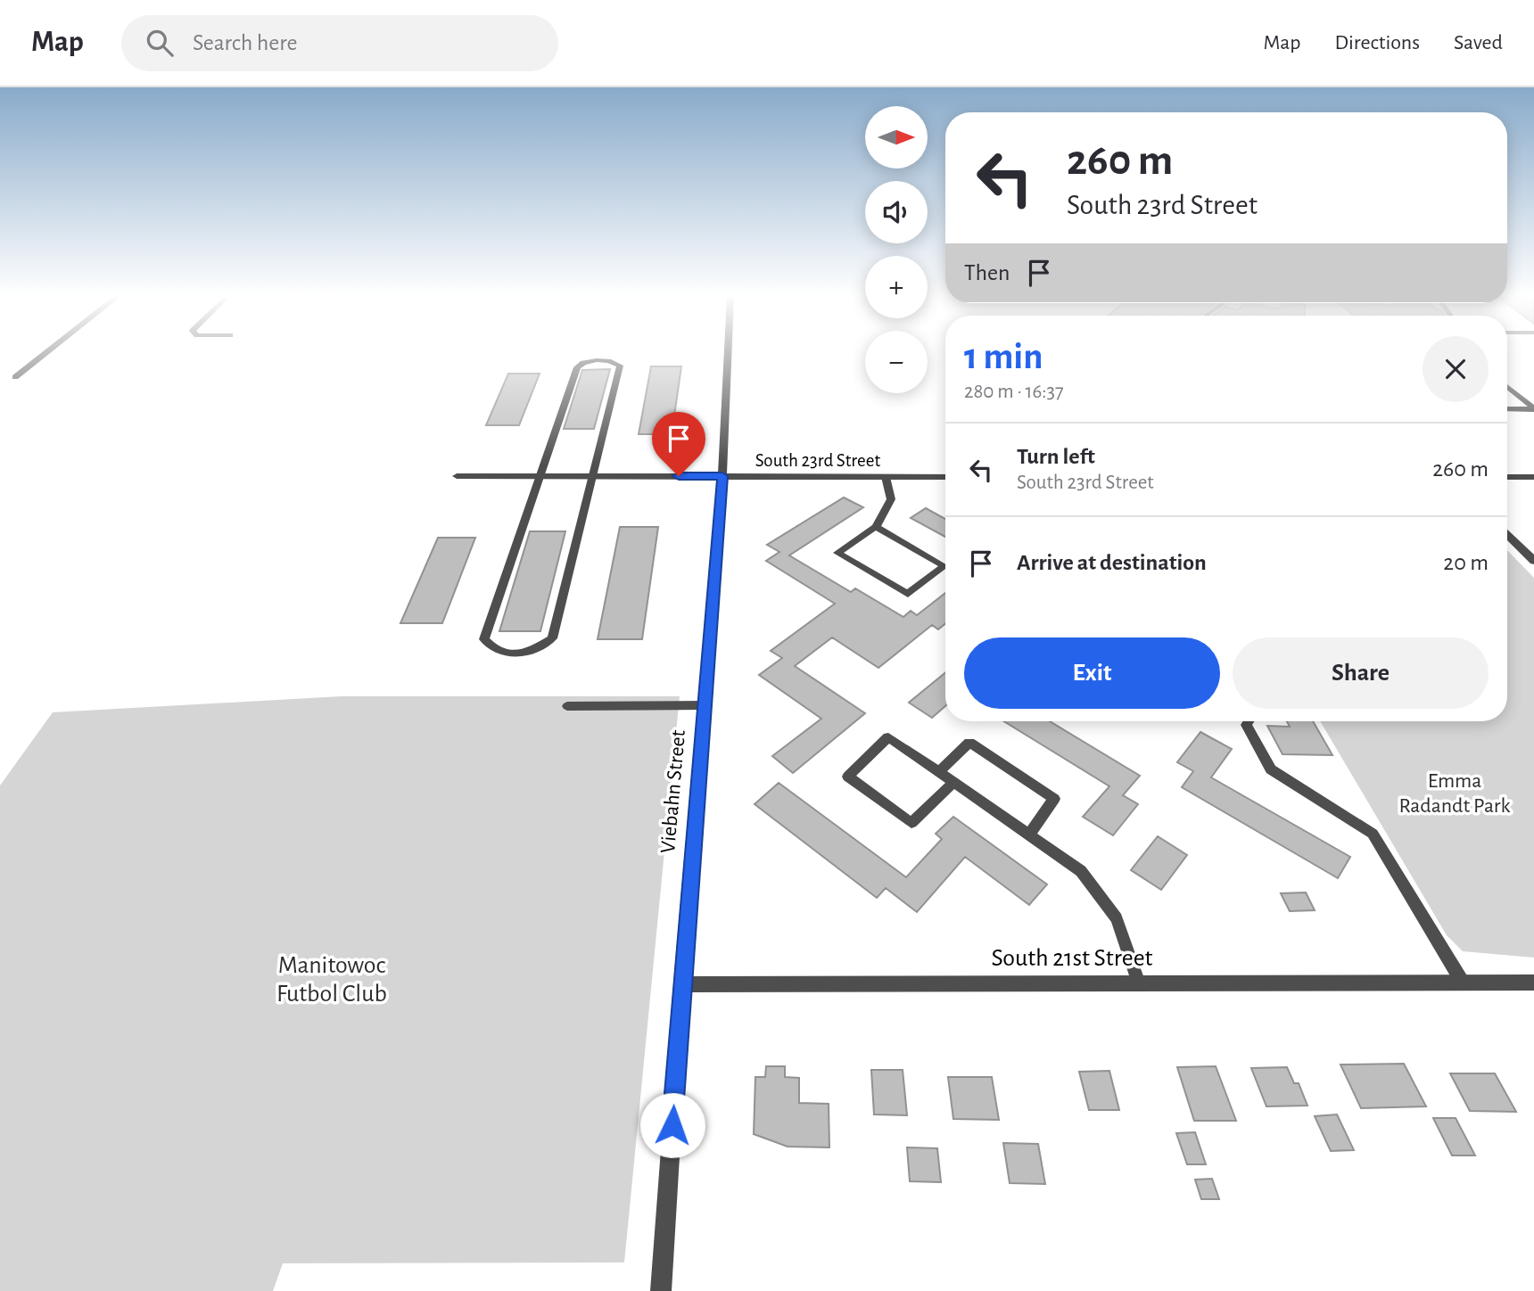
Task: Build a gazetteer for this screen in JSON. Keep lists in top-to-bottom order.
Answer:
{
  "streets": {
    "street": ["South 23rd Street", "Viebahn Street", "South 21st Street"]
  },
  "crossings": [
    ["South 23rd Street", "Viebahn Street"],
    ["Viebahn Street", "South 21st Street"]
  ],
  "parks": ["Emma Radandt Park", "Manitowoc Futbol Club"],
  "north": "right",
  "page": {
    "header": "Map",
    "search": "Search here",
    "nav": ["Map", "Directions", "Saved"],
    "map_buttons": ["+", "−"],
    "turn": ["260 m", "South 23rd Street"],
    "then": "Then",
    "heading": ["1 min", "280 m · 16:37"],
    "list": [
      {
        "name": "Turn left",
        "note": "South 23rd Street",
        "value": "260 m"
      },
      {
        "name": "Arrive at destination",
        "value": "20 m"
      }
    ],
    "buttons": ["Exit", "Share"]
  }
}
